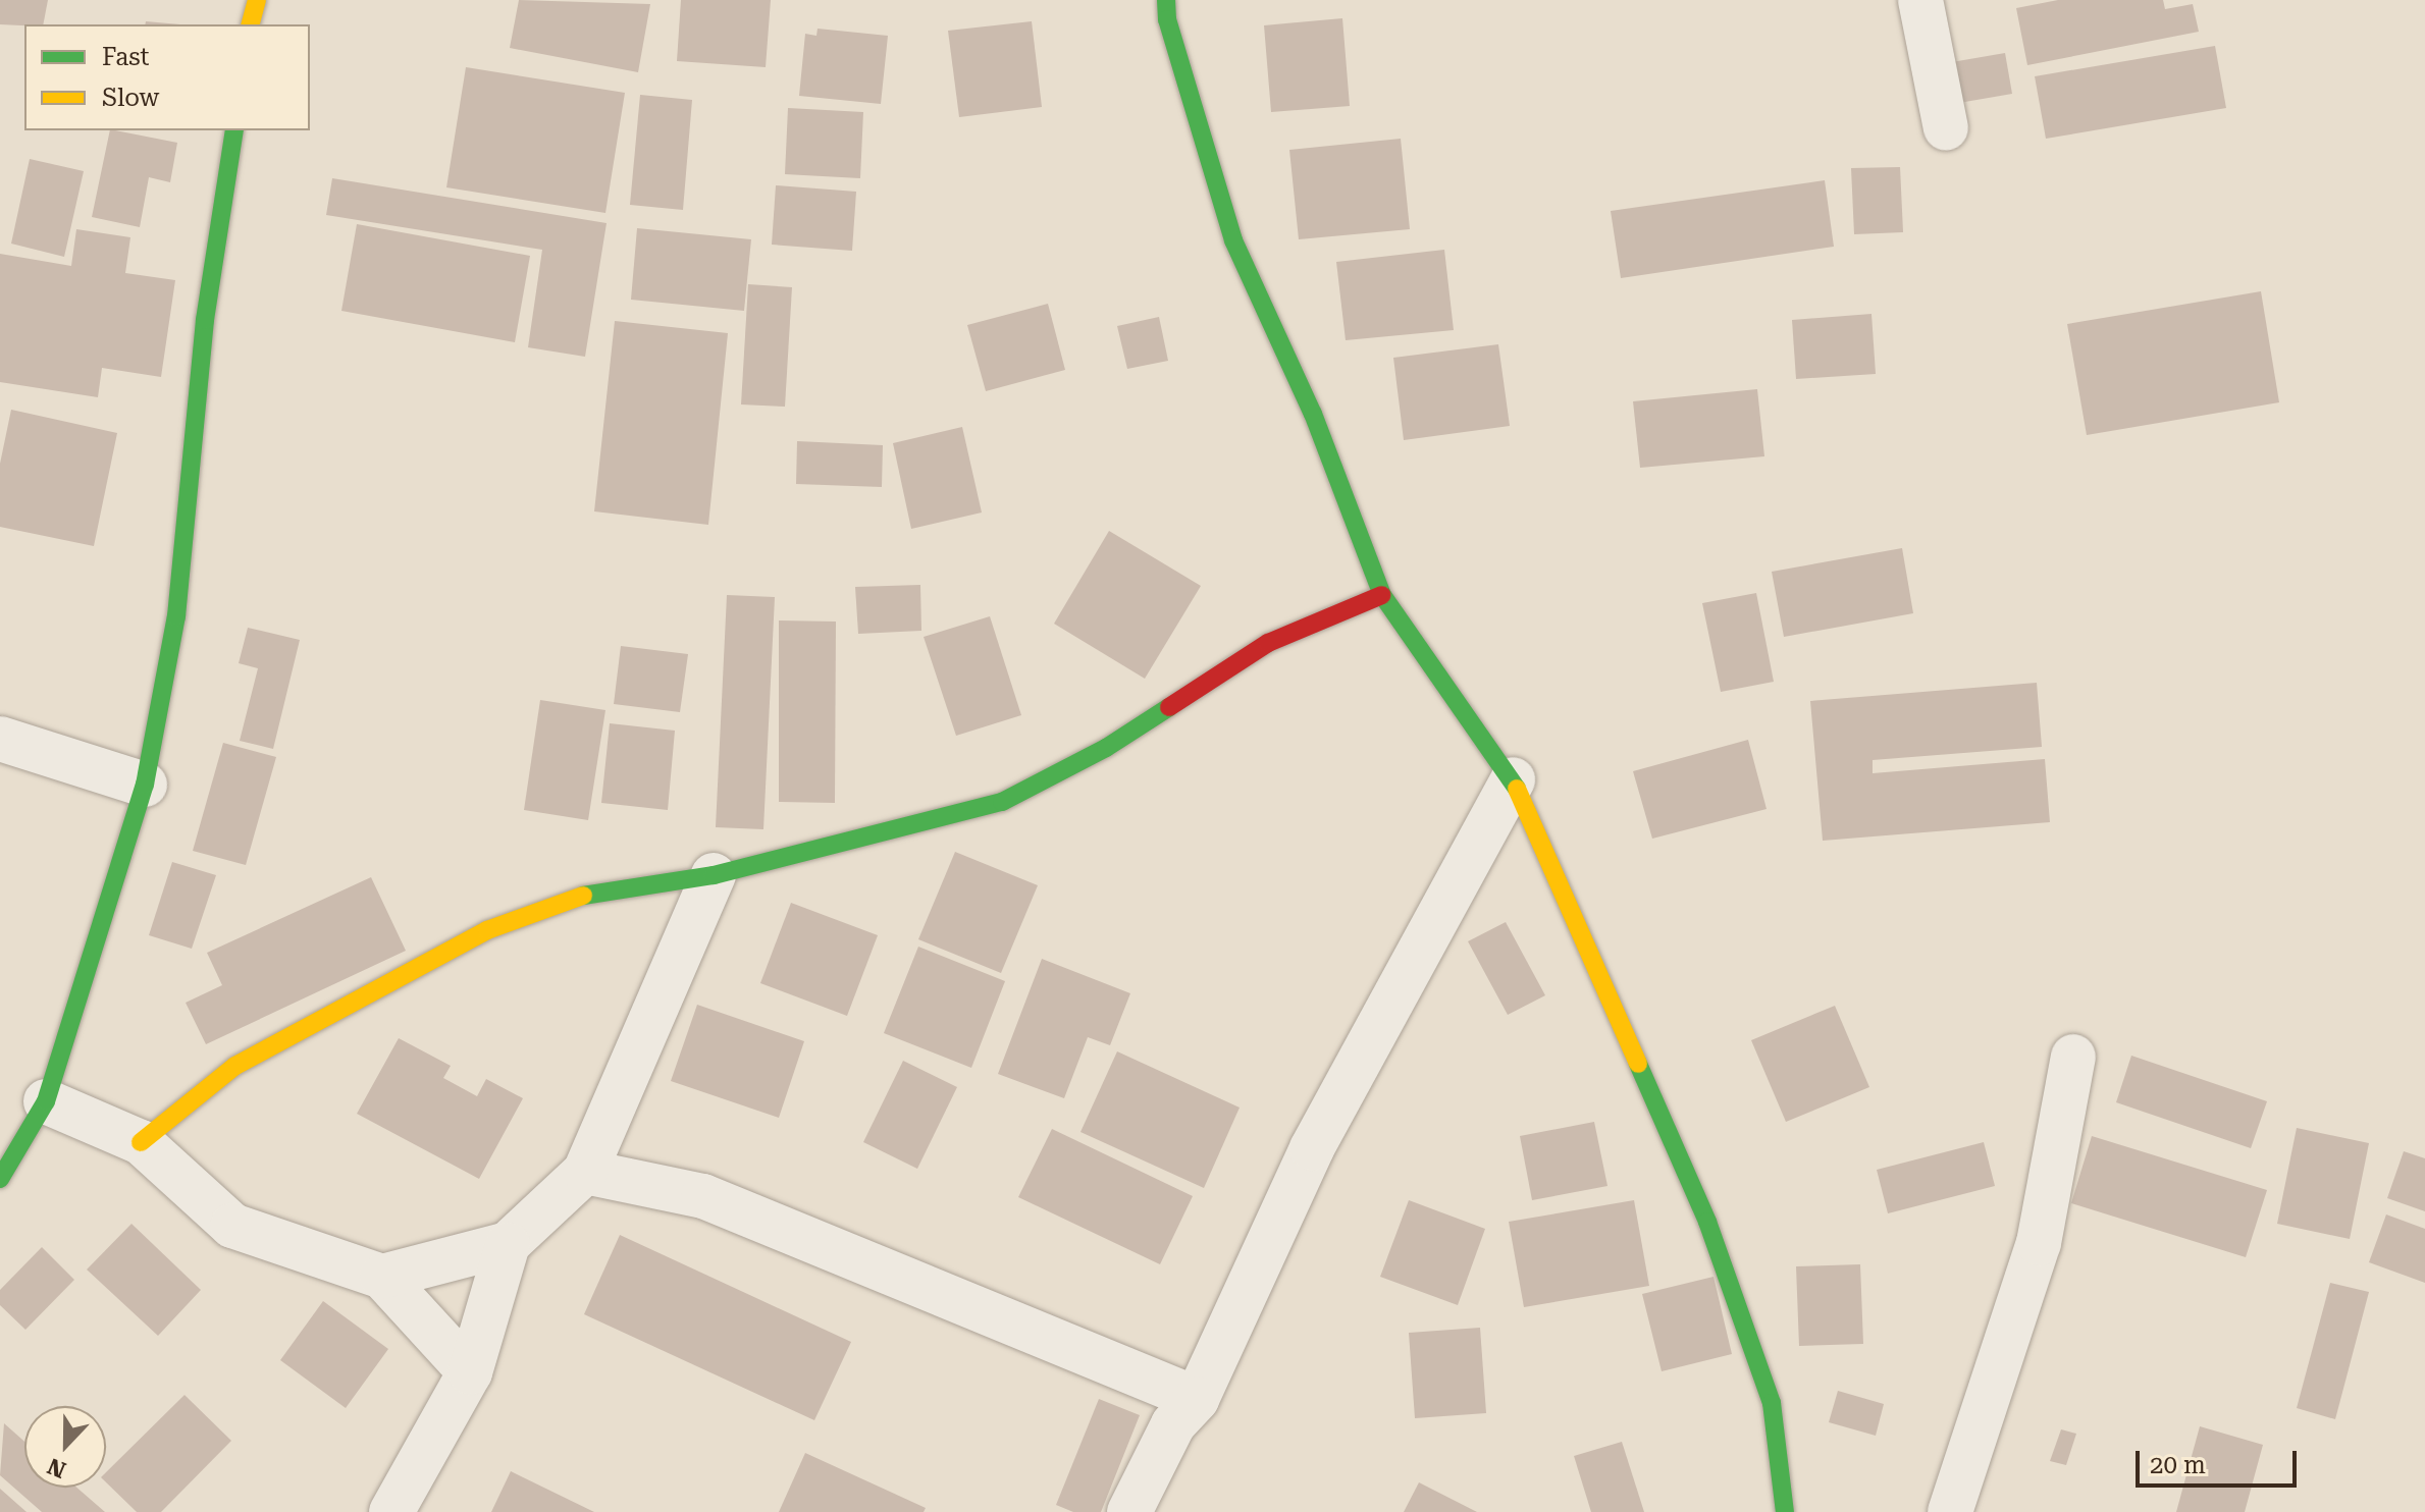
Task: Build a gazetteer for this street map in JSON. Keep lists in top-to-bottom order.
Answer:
{
  "legend": ["Fast", "Slow"],
  "scale_bar": "20 m",
  "north": "bottom"
}
